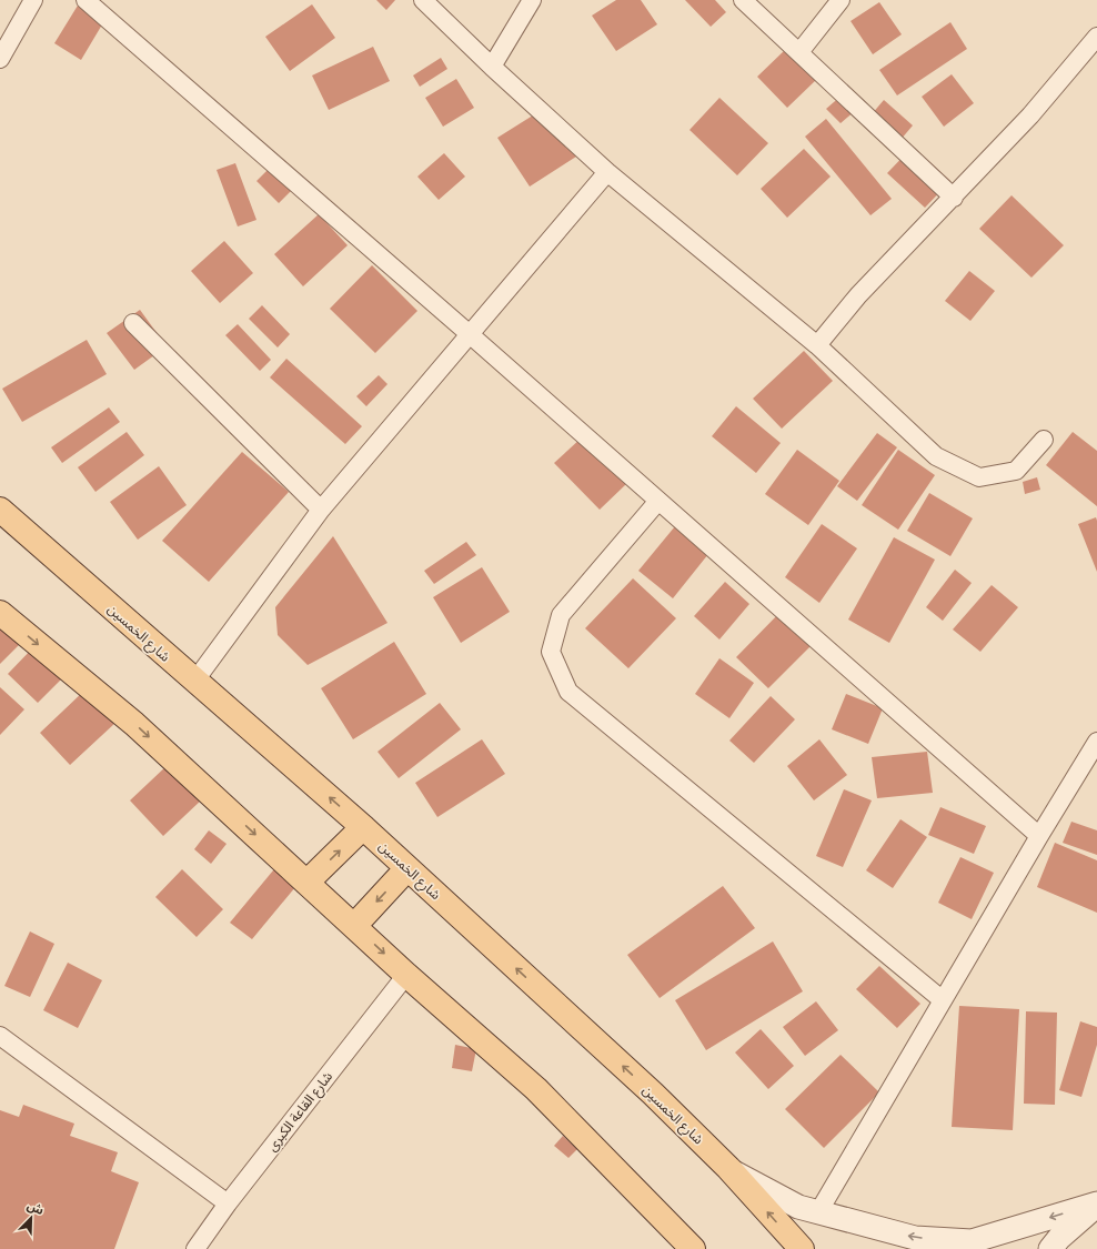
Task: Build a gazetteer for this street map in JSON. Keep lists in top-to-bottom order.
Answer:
{
  "streets": {
    "main road": ["شارع الخمسين"],
    "street": ["شارع القاعة الكبرى"]
  },
  "north": "top right"
}
